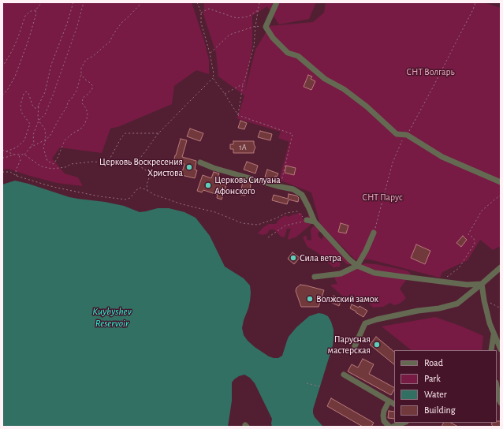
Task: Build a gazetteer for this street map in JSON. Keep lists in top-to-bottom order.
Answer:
{
  "water": ["Kuybyshev Reservoir"],
  "parks": ["СНТ Волгарь", "СНТ Парус"],
  "places": [
    "Церковь Воскресения Христова",
    "Церковь Силуана Афонского",
    "Сила ветра",
    "Волжский замок",
    "Парусная мастерская"
  ],
  "house_numbers": ["1А"],
  "legend": [
    "Road",
    "Park",
    "Water",
    "Building"
  ]
}
